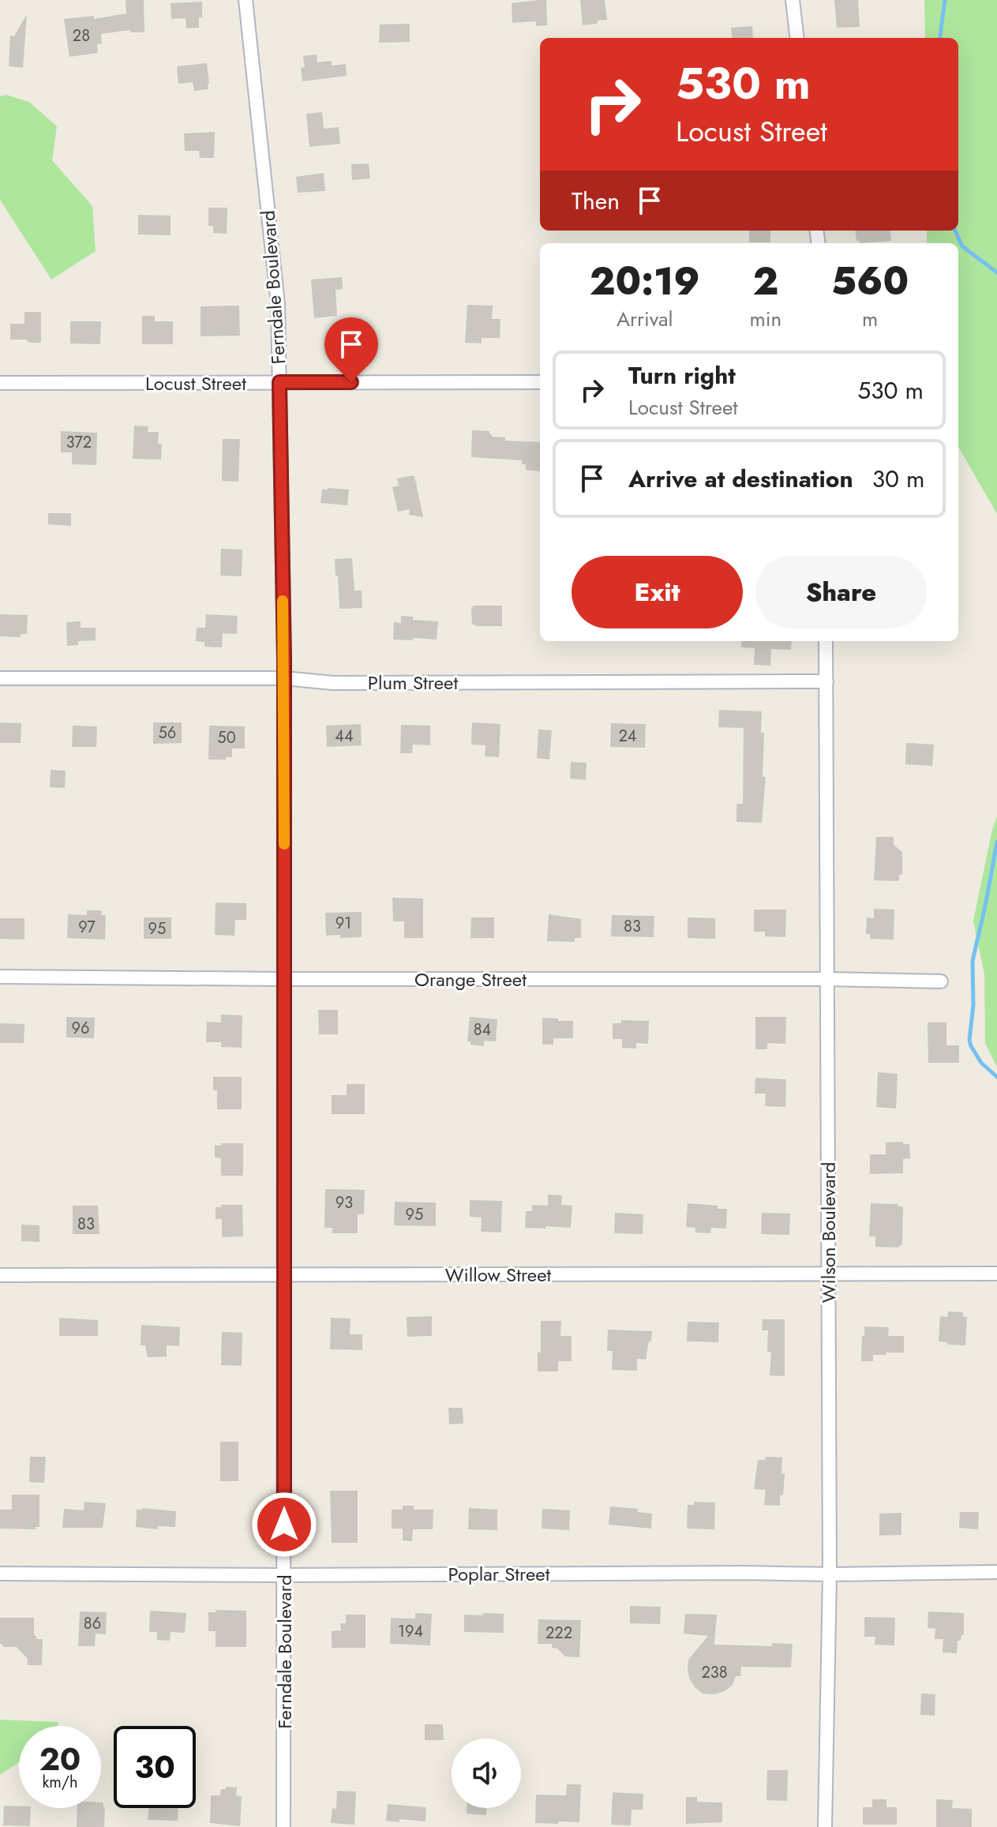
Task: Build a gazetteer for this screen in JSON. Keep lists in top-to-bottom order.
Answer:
{
  "streets": {
    "street": [
      "Ferndale Boulevard",
      "Locust Street",
      "Plum Street",
      "Orange Street",
      "Wilson Boulevard",
      "Willow Street",
      "Poplar Street"
    ]
  },
  "crossings": [
    ["Ferndale Boulevard", "Locust Street"],
    ["Ferndale Boulevard", "Plum Street"],
    ["Ferndale Boulevard", "Orange Street"],
    ["Ferndale Boulevard", "Willow Street"],
    ["Ferndale Boulevard", "Poplar Street"],
    ["Plum Street", "Wilson Boulevard"],
    ["Orange Street", "Wilson Boulevard"],
    ["Wilson Boulevard", "Willow Street"],
    ["Wilson Boulevard", "Poplar Street"]
  ],
  "house_numbers": [
    "28",
    "372",
    "56",
    "44",
    "24",
    "50",
    "91",
    "83",
    "97",
    "95",
    "96",
    "84",
    "93",
    "95",
    "83",
    "86",
    "194",
    "222",
    "238"
  ],
  "page": {
    "turn": ["530 m", "Locust Street"],
    "then": "Then",
    "eta": [
      "20:19",
      "Arrival",
      "2",
      "min",
      "560",
      "m"
    ],
    "list": [
      {
        "name": "Turn right",
        "note": "Locust Street",
        "value": "530 m"
      },
      {
        "name": "Arrive at destination",
        "value": "30 m"
      }
    ],
    "buttons": ["Exit", "Share"],
    "speed": "20 km/h",
    "limit": "30"
  }
}
